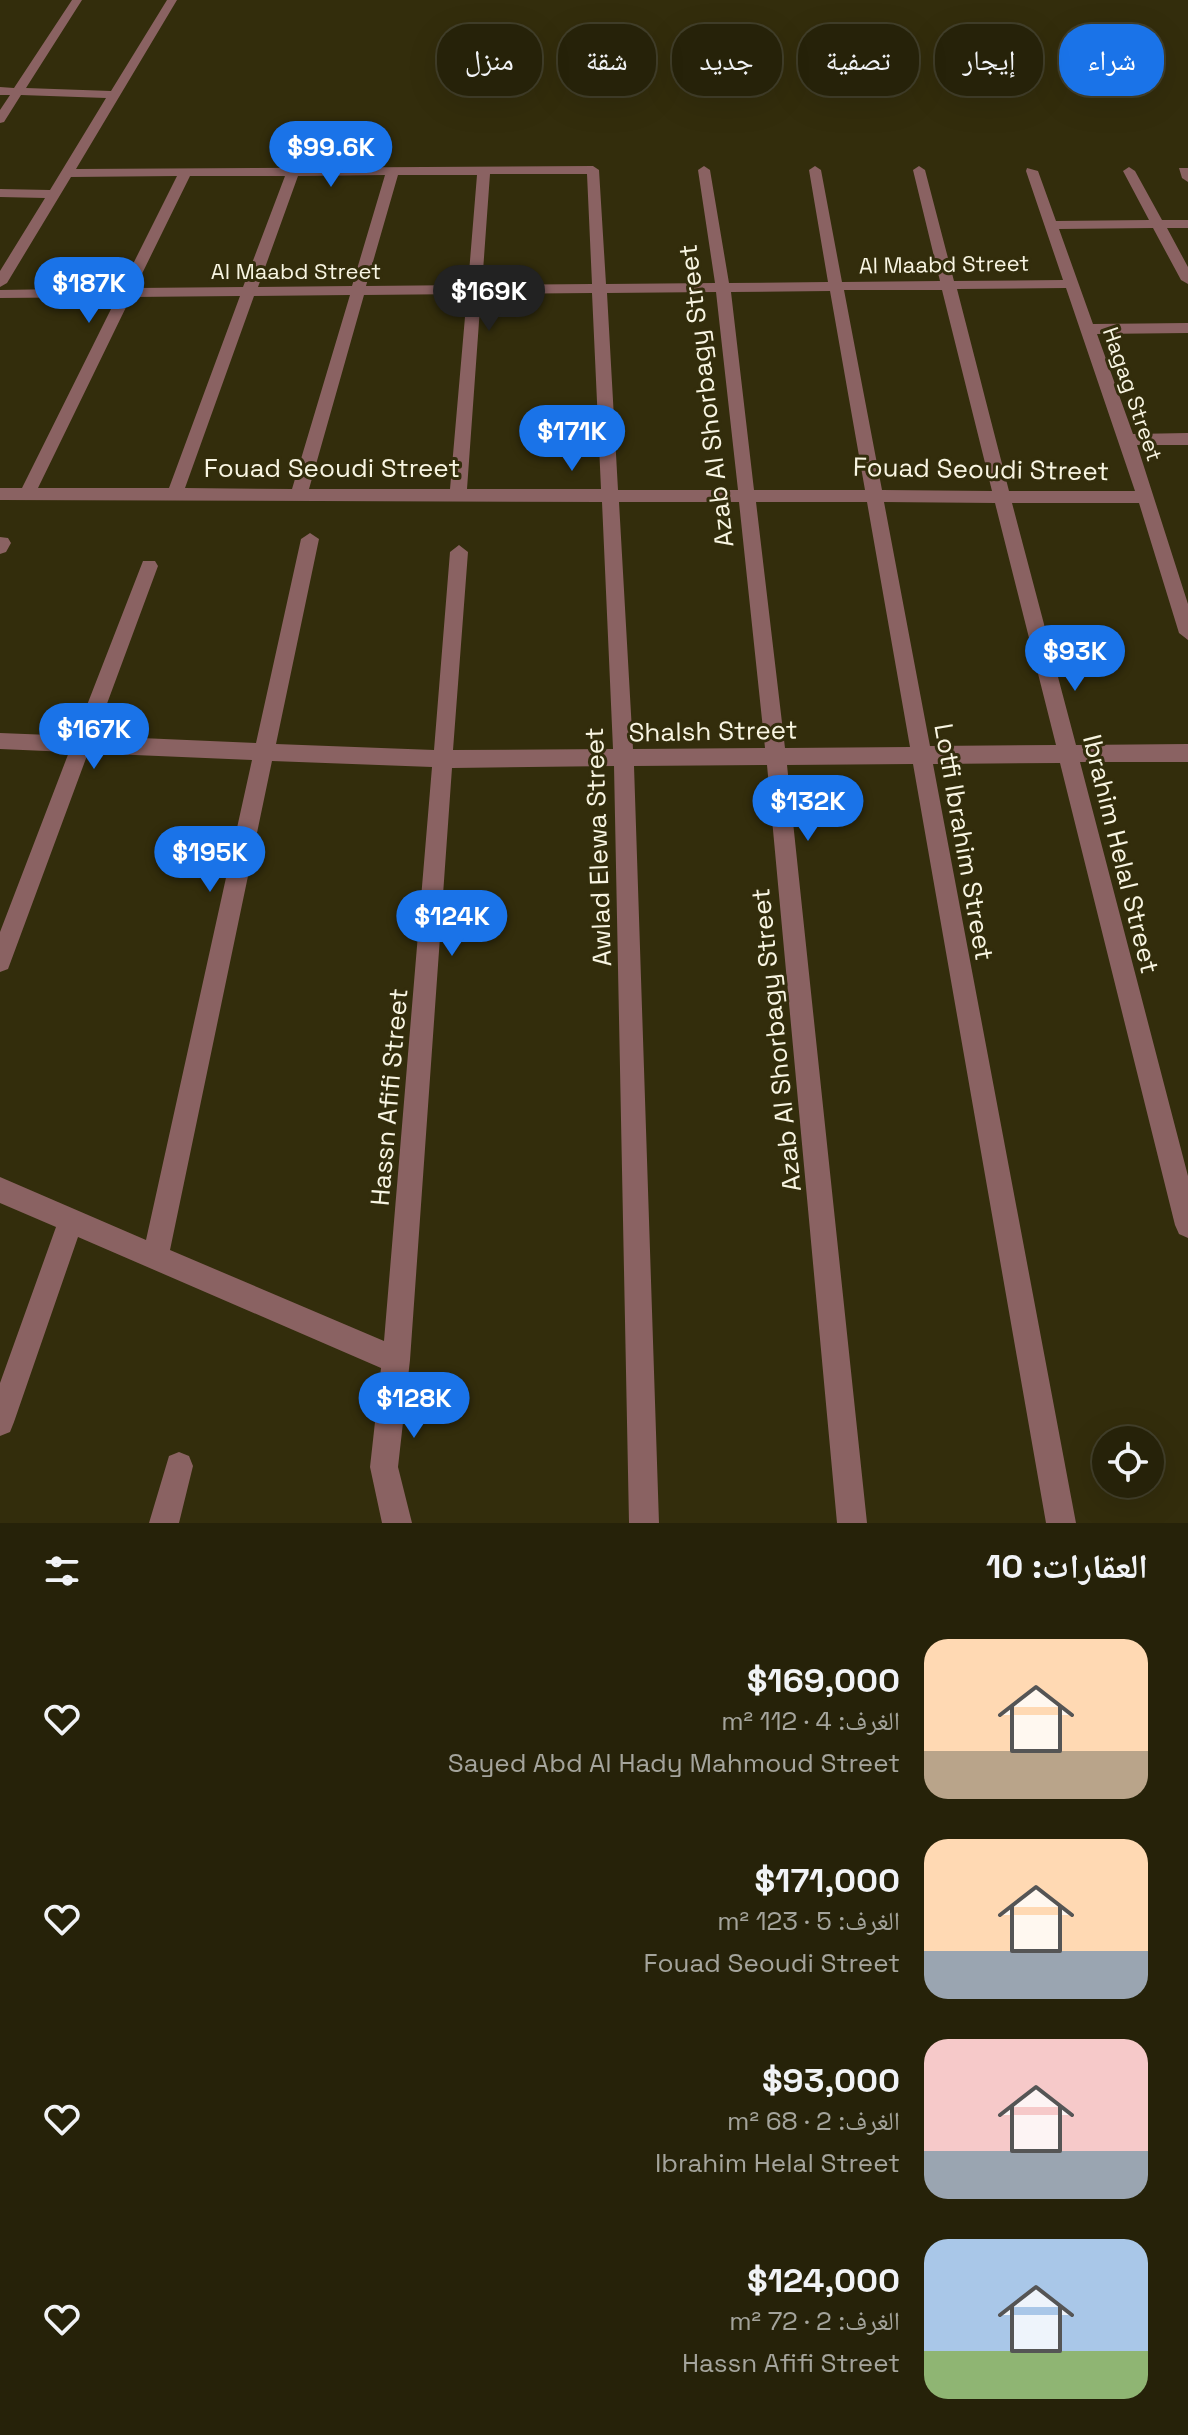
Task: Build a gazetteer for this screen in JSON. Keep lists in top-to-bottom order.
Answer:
{
  "streets": {
    "street": [
      "Al Maabd Street",
      "Hagag Street",
      "Azab Al Shorbagy Street",
      "Fouad Seoudi Street",
      "Shalsh Street",
      "Lotfi Ibrahim Street",
      "Awlad Elewa Street",
      "Ibrahim Helal Street",
      "Hassn Afifi Street"
    ]
  },
  "crossings": [
    ["Al Maabd Street", "Hagag Street"],
    ["Al Maabd Street", "Azab Al Shorbagy Street"],
    ["Al Maabd Street", "Lotfi Ibrahim Street"],
    ["Al Maabd Street", "Awlad Elewa Street"],
    ["Al Maabd Street", "Ibrahim Helal Street"],
    ["Hagag Street", "Fouad Seoudi Street"],
    ["Azab Al Shorbagy Street", "Fouad Seoudi Street"],
    ["Azab Al Shorbagy Street", "Shalsh Street"],
    ["Fouad Seoudi Street", "Lotfi Ibrahim Street"],
    ["Fouad Seoudi Street", "Awlad Elewa Street"],
    ["Fouad Seoudi Street", "Ibrahim Helal Street"],
    ["Shalsh Street", "Lotfi Ibrahim Street"],
    ["Shalsh Street", "Awlad Elewa Street"],
    ["Shalsh Street", "Ibrahim Helal Street"],
    ["Shalsh Street", "Hassn Afifi Street"]
  ],
  "page": {
    "chip": [
      "شراء",
      "إيجار",
      "تصفية",
      "جديد",
      "شقة",
      "منزل"
    ],
    "price": [
      "$99.6K",
      "$187K",
      "$169K",
      "$171K",
      "$93K",
      "$167K",
      "$132K",
      "$195K",
      "$124K",
      "$128K"
    ],
    "heading": "العقارات: 10",
    "list": [
      {
        "name": "$169,000",
        "note": "الغرف: 4 · 112 m² · Sayed Abd Al Hady Mahmoud Street"
      },
      {
        "name": "$171,000",
        "note": "الغرف: 5 · 123 m² · Fouad Seoudi Street"
      },
      {
        "name": "$93,000",
        "note": "الغرف: 2 · 68 m² · Ibrahim Helal Street"
      },
      {
        "name": "$124,000",
        "note": "الغرف: 2 · 72 m² · Hassn Afifi Street"
      }
    ]
  }
}
